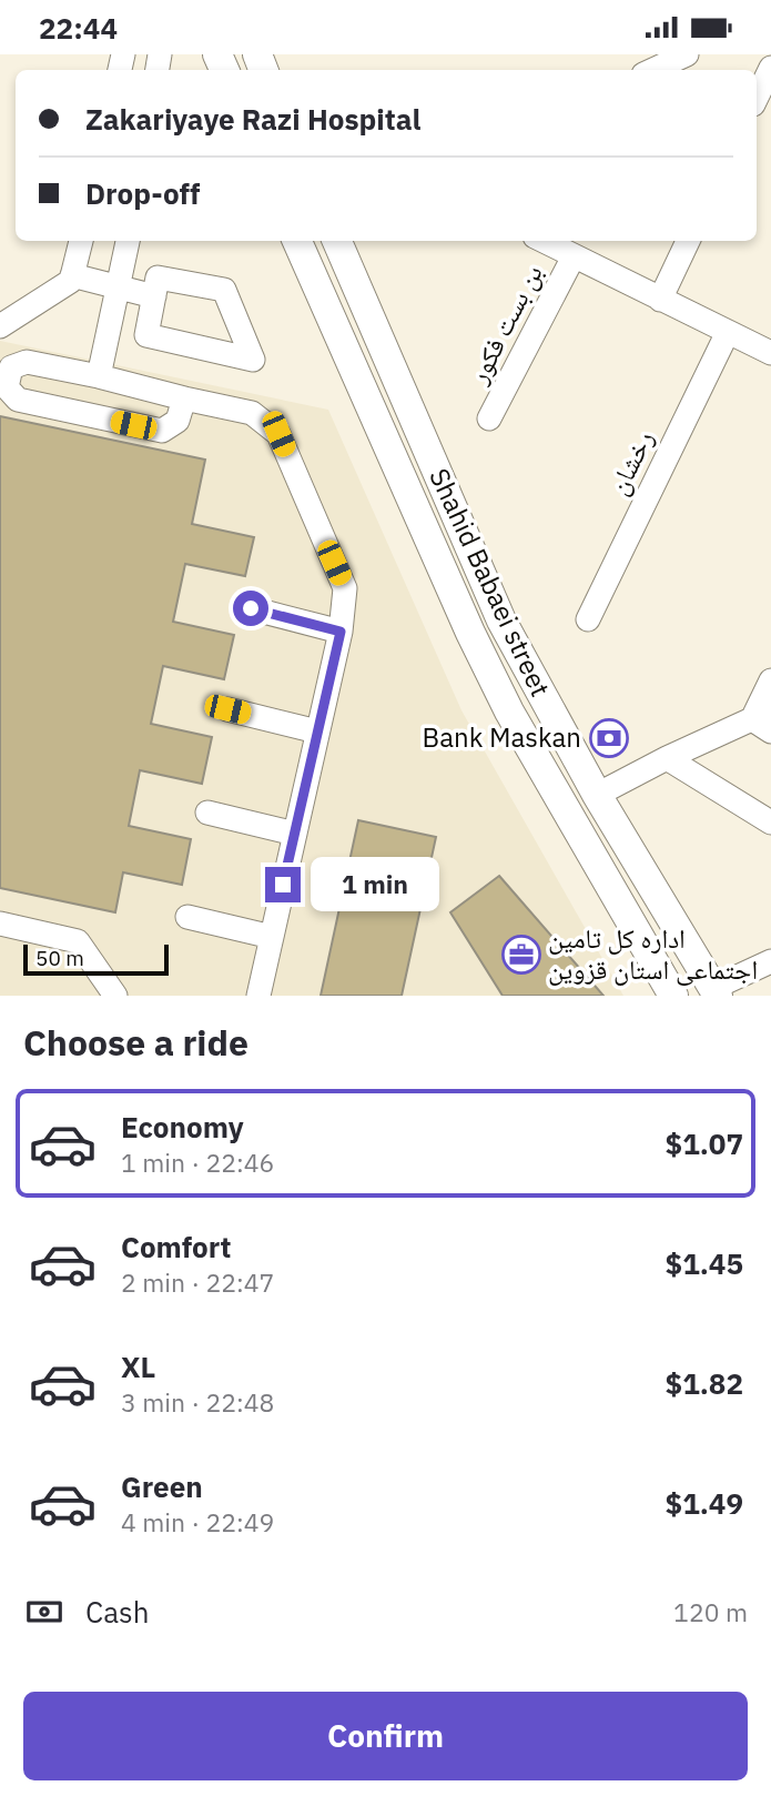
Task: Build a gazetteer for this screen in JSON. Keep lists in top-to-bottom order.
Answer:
{
  "streets": {
    "main road": ["Shahid Babaei street"],
    "street": ["بن بست فكور", "رخشان"]
  },
  "places": {
    "bank": ["Bank Maskan"],
    "office": ["اداره کل تامین اجتماعی استان قزوین"]
  },
  "scale_bar": "50 m",
  "page": {
    "status": "22:44",
    "banner": ["Zakariyaye Razi Hospital", "Drop-off"],
    "bubble": "1 min",
    "scale": "50 m",
    "heading": "Choose a ride",
    "list": [
      {
        "name": "Economy",
        "note": "1 min · 22:46",
        "value": "$1.07"
      },
      {
        "name": "Comfort",
        "note": "2 min · 22:47",
        "value": "$1.45"
      },
      {
        "name": "XL",
        "note": "3 min · 22:48",
        "value": "$1.82"
      },
      {
        "name": "Green",
        "note": "4 min · 22:49",
        "value": "$1.49"
      }
    ],
    "pay": ["Cash", "120 m"],
    "buttons": "Confirm"
  }
}
